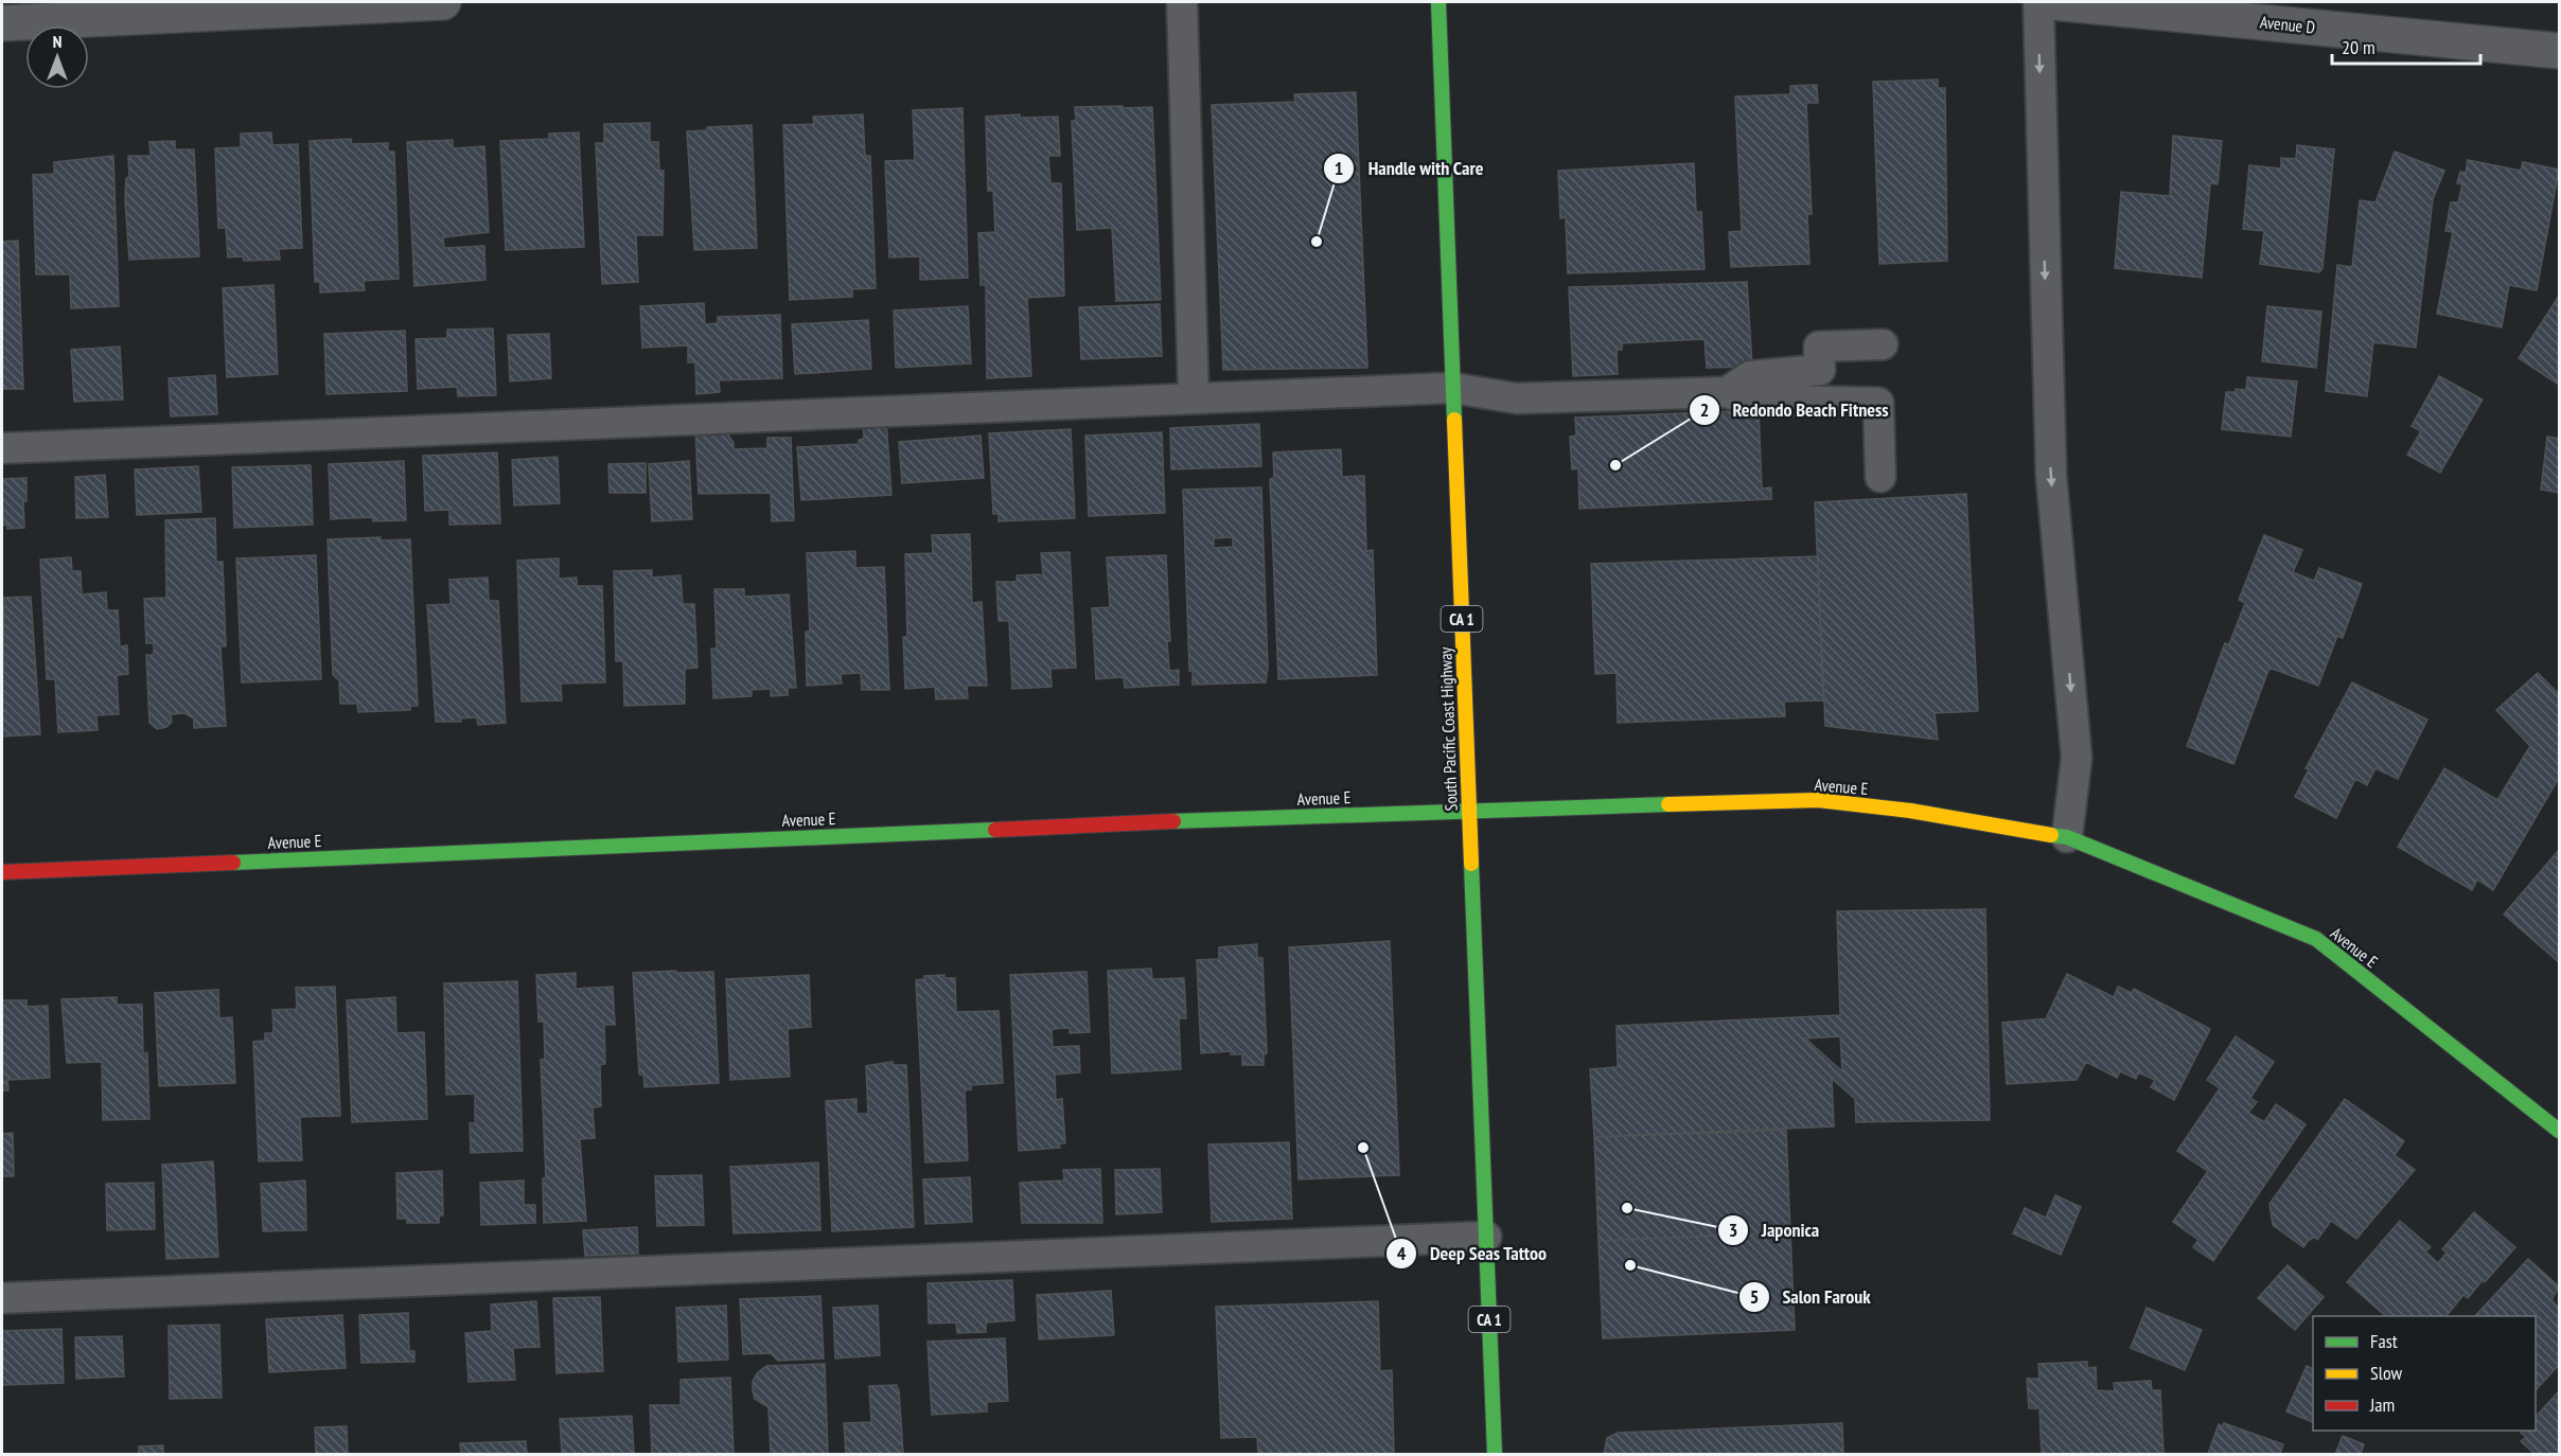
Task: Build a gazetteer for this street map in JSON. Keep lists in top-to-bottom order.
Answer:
{
  "streets": {
    "main road": ["CA 1", "South Pacific Coast Highway", "Avenue E"],
    "street": ["Avenue D"]
  },
  "crossings": [
    ["South Pacific Coast Highway", "Avenue E"]
  ],
  "places": [
    "Handle with Care",
    "Redondo Beach Fitness",
    "Deep Seas Tattoo",
    "Japonica",
    "Salon Farouk"
  ],
  "legend": ["Fast", "Slow", "Jam"],
  "scale_bar": "20 m",
  "north": "top"
}
